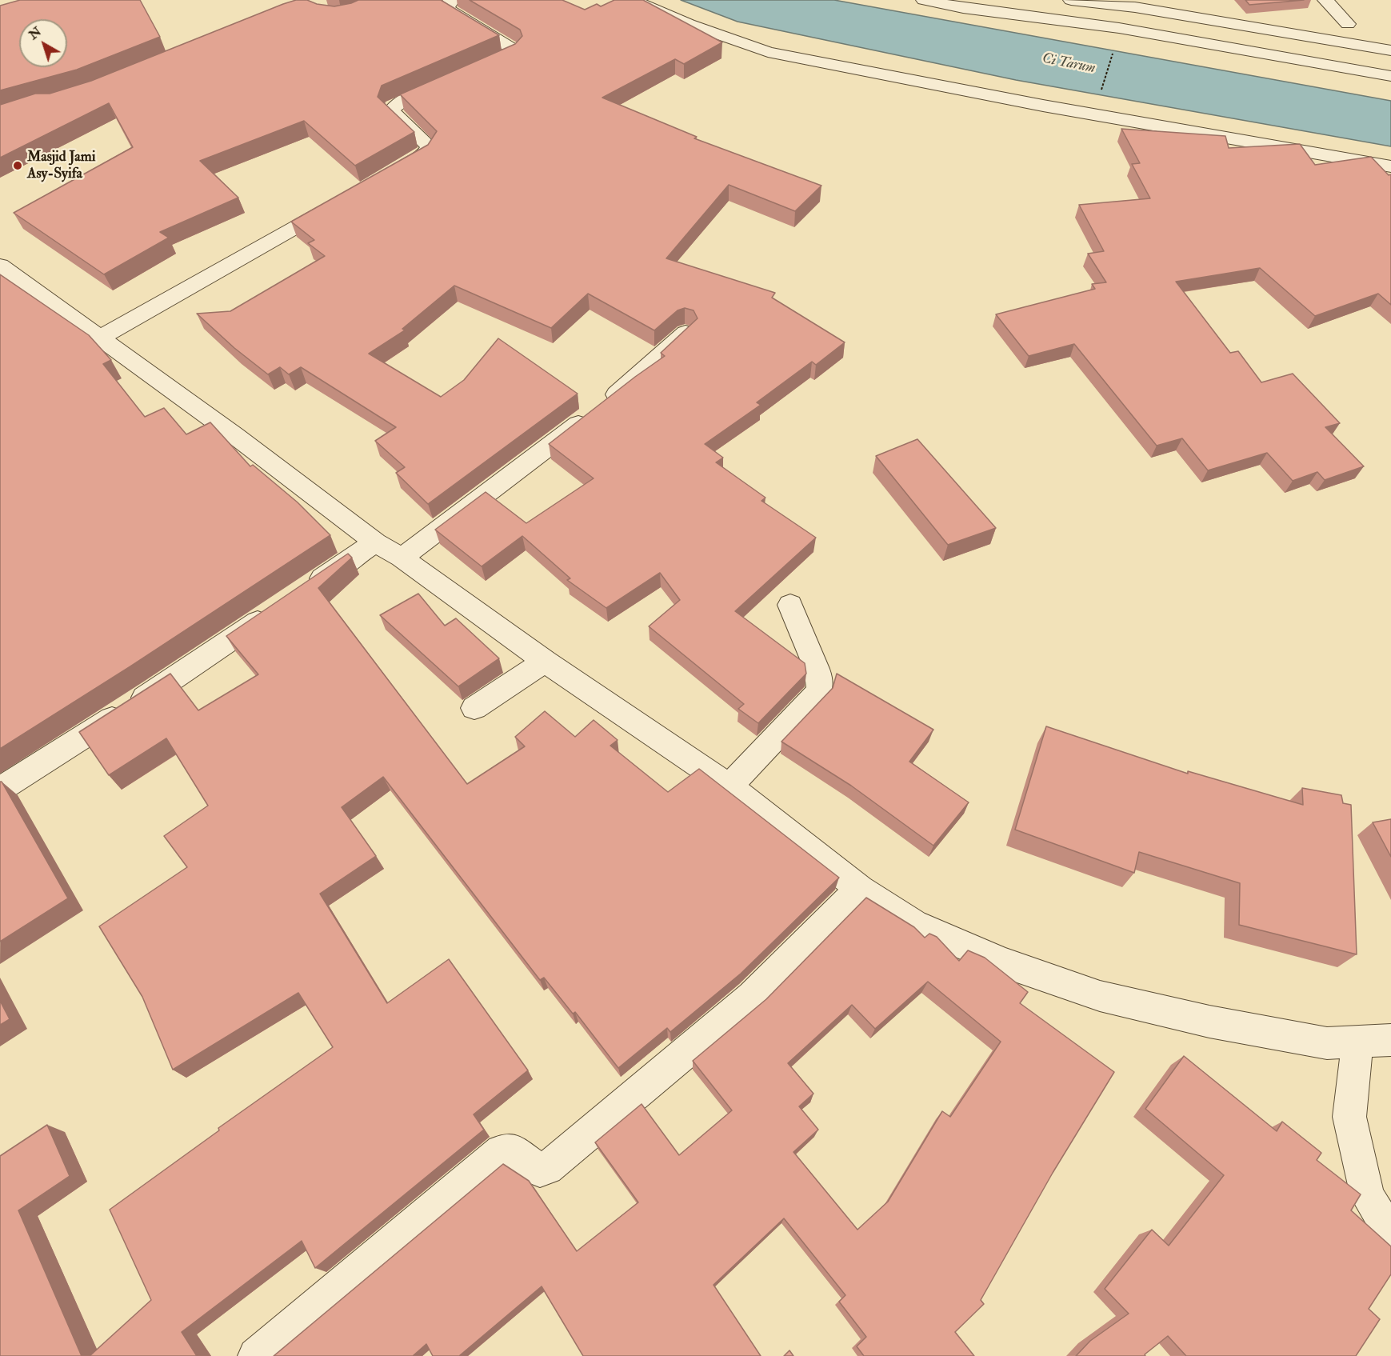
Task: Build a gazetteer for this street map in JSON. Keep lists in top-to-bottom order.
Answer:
{
  "water": ["Ci Tarum"],
  "places": ["Masjid Jami Asy-Syifa"],
  "north": "top left"
}
